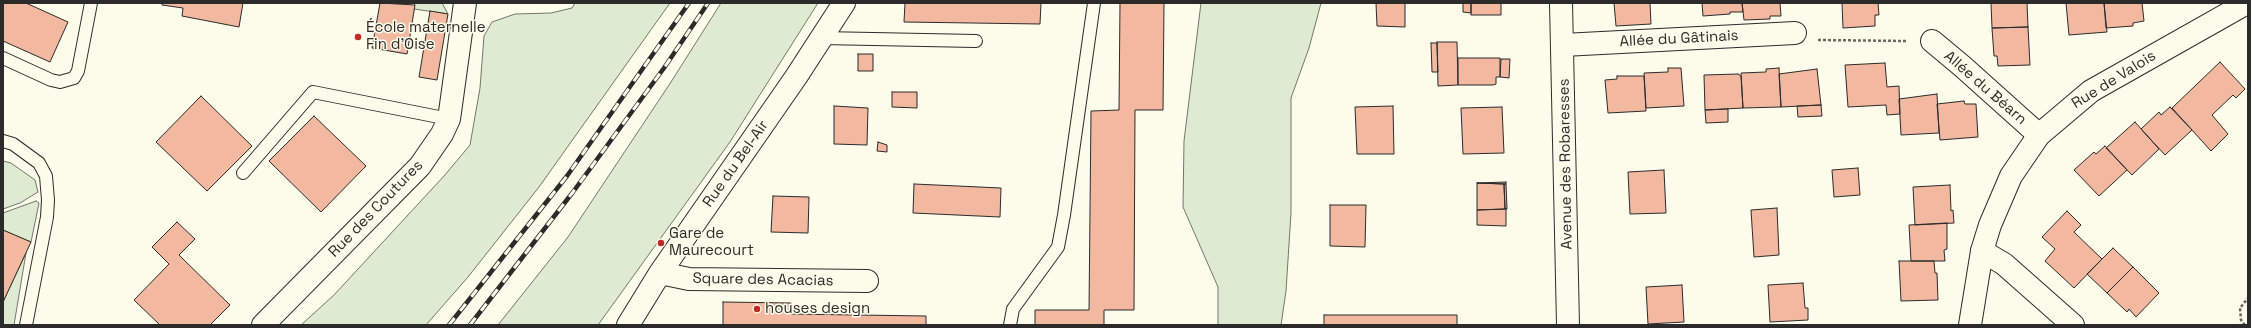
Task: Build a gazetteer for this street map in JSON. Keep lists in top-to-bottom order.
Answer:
{
  "streets": {
    "street": [
      "Allée du Gâtinais",
      "Rue de Valois",
      "Allée du Béarn",
      "Rue du Bel-Air",
      "Avenue des Robaresses",
      "Rue des Coutures",
      "Square des Acacias"
    ]
  },
  "crossings": [
    ["Allée du Gâtinais", "Avenue des Robaresses"],
    ["Rue de Valois", "Allée du Béarn"],
    ["Rue du Bel-Air", "Square des Acacias"]
  ],
  "places": ["École maternelle Fin d'Oise", "Gare de Maurecourt", "houses design"]
}
